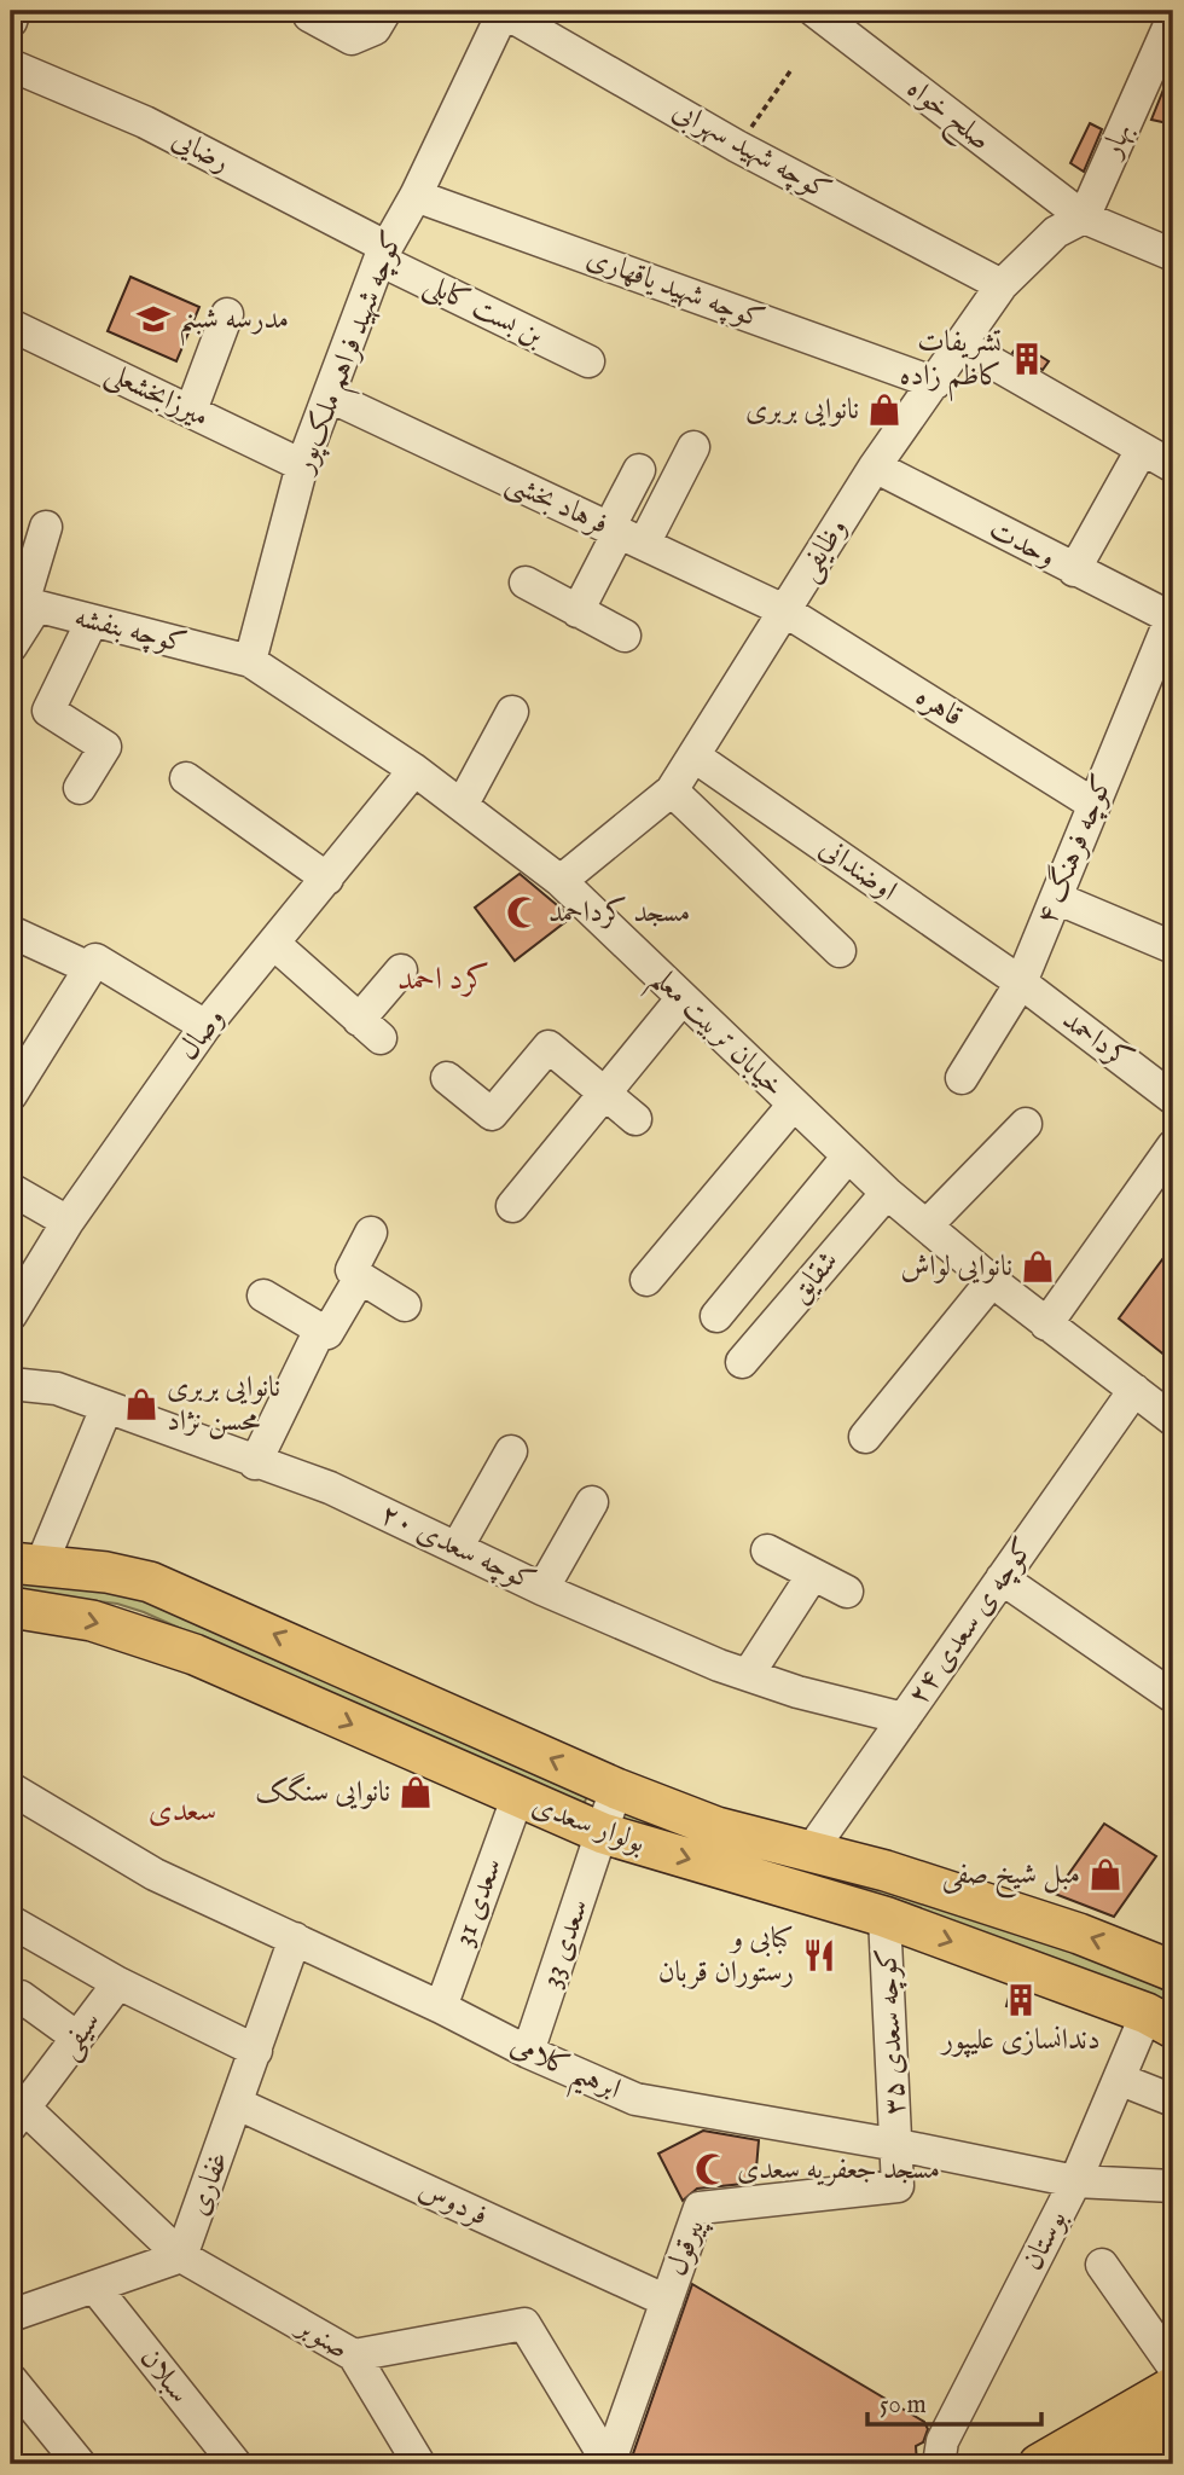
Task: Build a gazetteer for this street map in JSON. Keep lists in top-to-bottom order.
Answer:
{
  "streets": {
    "main road": ["بولوار سعدی"],
    "street": [
      "صلح خواه",
      "بهار",
      "رضایی",
      "کوچه شهید سهرابی",
      "کوچه شهید یاقهاری",
      "بن بست کابلی",
      "کوچه شهید فراهم ملک‌پور",
      "میرزابخشعلی",
      "فرهاد بخشی",
      "وحدت",
      "وظایفی",
      "کوچه بنفشه",
      "قاهره",
      "کوچه فرهنگ ۴",
      "اوضندانی",
      "خیابان تربیت معلم",
      "وصال",
      "کرداحمد",
      "شقایق",
      "کوچه سعدی ۲۰",
      "کوچه ی سعدی ۲۴",
      "سعدی 31",
      "سعدی 33",
      "کوچه سعدی ۳۵",
      "سیفی",
      "ابرهیم کلامی",
      "غفاری",
      "فردوس",
      "بوستان",
      "پیرقول",
      "صنوبر",
      "سبلان"
    ]
  },
  "crossings": [
    ["صلح خواه", "بهار"],
    ["صلح خواه", "وظایفی"],
    ["بهار", "وظایفی"],
    ["رضایی", "بن بست کابلی"],
    ["رضایی", "کوچه شهید فراهم ملک‌پور"],
    ["کوچه شهید سهرابی", "کوچه شهید فراهم ملک‌پور"],
    ["کوچه شهید سهرابی", "وظایفی"],
    ["کوچه شهید یاقهاری", "کوچه شهید فراهم ملک‌پور"],
    ["کوچه شهید یاقهاری", "وظایفی"],
    ["بن بست کابلی", "کوچه شهید فراهم ملک‌پور"],
    ["کوچه شهید فراهم ملک‌پور", "میرزابخشعلی"],
    ["کوچه شهید فراهم ملک‌پور", "فرهاد بخشی"],
    ["کوچه شهید فراهم ملک‌پور", "کوچه بنفشه"],
    ["کوچه شهید فراهم ملک‌پور", "خیابان تربیت معلم"],
    ["فرهاد بخشی", "وظایفی"],
    ["فرهاد بخشی", "قاهره"],
    ["وحدت", "وظایفی"],
    ["وحدت", "کوچه فرهنگ ۴"],
    ["وظایفی", "قاهره"],
    ["وظایفی", "اوضندانی"],
    ["وظایفی", "خیابان تربیت معلم"],
    ["کوچه بنفشه", "خیابان تربیت معلم"],
    ["قاهره", "کوچه فرهنگ ۴"],
    ["کوچه فرهنگ ۴", "اوضندانی"],
    ["کوچه فرهنگ ۴", "کرداحمد"],
    ["اوضندانی", "کرداحمد"],
    ["خیابان تربیت معلم", "وصال"],
    ["خیابان تربیت معلم", "شقایق"],
    ["خیابان تربیت معلم", "کوچه ی سعدی ۲۴"],
    ["کوچه سعدی ۲۰", "کوچه ی سعدی ۲۴"],
    ["کوچه ی سعدی ۲۴", "بولوار سعدی"],
    ["بولوار سعدی", "سعدی 31"],
    ["بولوار سعدی", "سعدی 33"],
    ["بولوار سعدی", "کوچه سعدی ۳۵"],
    ["بولوار سعدی", "بوستان"],
    ["سعدی 31", "ابرهیم کلامی"],
    ["سعدی 33", "ابرهیم کلامی"],
    ["کوچه سعدی ۳۵", "ابرهیم کلامی"],
    ["کوچه سعدی ۳۵", "پیرقول"],
    ["سیفی", "غفاری"],
    ["سیفی", "صنوبر"],
    ["ابرهیم کلامی", "غفاری"],
    ["ابرهیم کلامی", "بوستان"],
    ["ابرهیم کلامی", "پیرقول"],
    ["غفاری", "فردوس"],
    ["غفاری", "صنوبر"],
    ["فردوس", "پیرقول"]
  ],
  "districts": ["کرد احمد", "سعدی"],
  "places": {
    "school or university": ["مدرسه شبنم"],
    "building": ["تشریفات کاظم زاده", "دندانسازی علیپور"],
    "shop": [
      "نانوایی بربری",
      "نانوایی لواش",
      "نانوایی بربری محسن نژاد",
      "نانوایی سنگک",
      "مبل شیخ صفی"
    ],
    "mosque": ["مسجد کرداحمد", "مسجد جعفریه سعدی"],
    "restaurant": ["کبابی و رستوران قربان"]
  },
  "scale_bar": "50 m"
}
